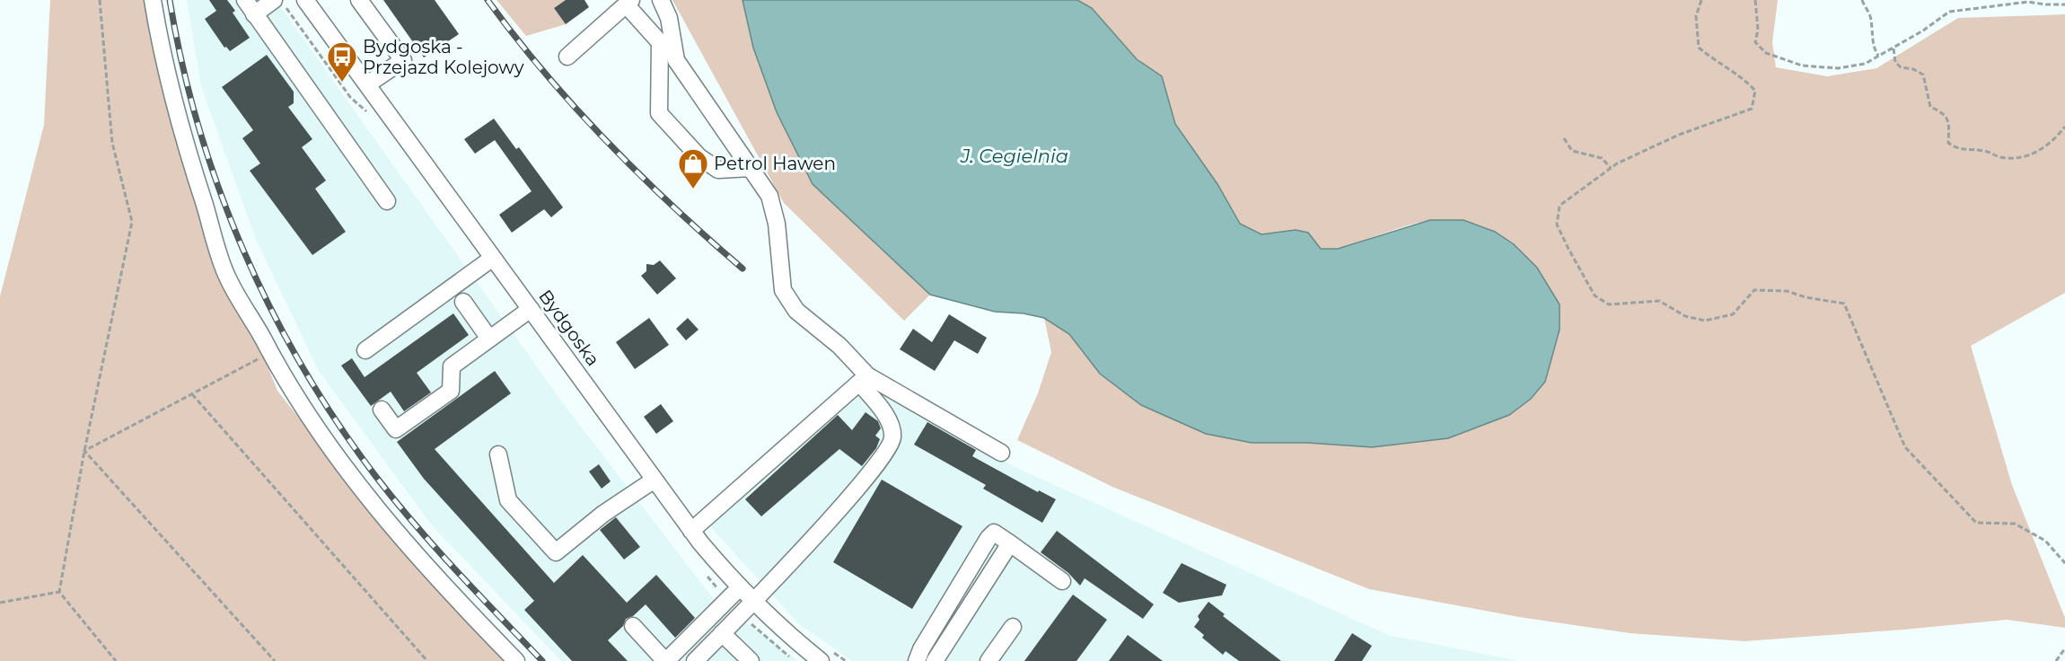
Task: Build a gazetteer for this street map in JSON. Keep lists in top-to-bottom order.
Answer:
{
  "streets": {
    "street": ["Bydgoska"]
  },
  "water": ["J. Cegielnia"],
  "places": {
    "bus stop": ["Bydgoska - Przejazd Kolejowy"],
    "shop": ["Petrol Hawen"]
  }
}
